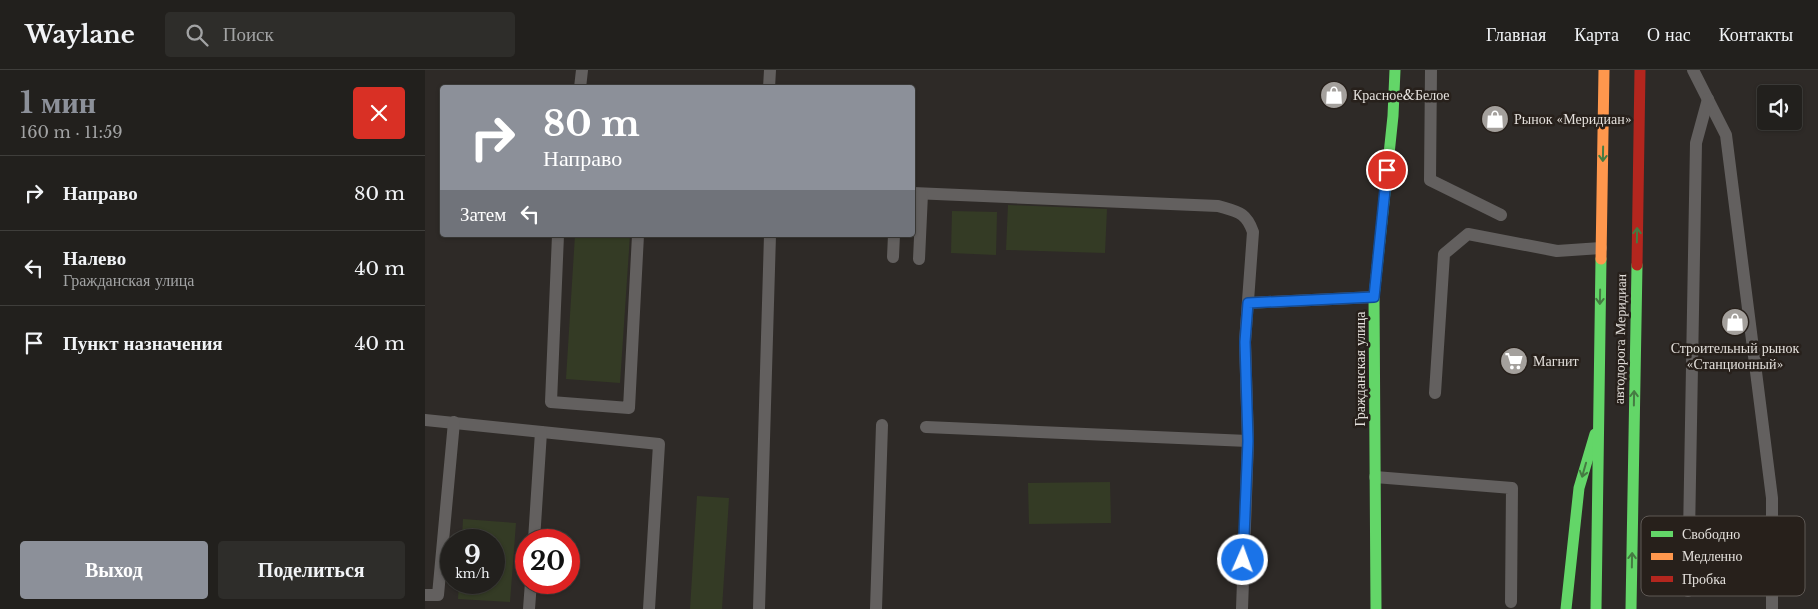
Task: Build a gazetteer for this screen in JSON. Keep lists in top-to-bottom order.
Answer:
{
  "streets": {
    "main road": ["автодорога Меридиан", "Гражданская улица"]
  },
  "places": {
    "shop": ["Красное&Белое", "Рынок «Меридиан»", "Строительный рынок «Станционный»"],
    "supermarket": ["Магнит"]
  },
  "legend": ["Свободно", "Медленно", "Пробка"],
  "page": {
    "header": "Waylane",
    "search": "Поиск",
    "nav": [
      "Главная",
      "Карта",
      "О нас",
      "Контакты"
    ],
    "heading": ["1 мин", "160 m · 11:59"],
    "turn": ["80 m", "Направо"],
    "list": [
      {
        "name": "Направо",
        "value": "80 m"
      },
      {
        "name": "Налево",
        "note": "Гражданская улица",
        "value": "40 m"
      },
      {
        "name": "Пункт назначения",
        "value": "40 m"
      }
    ],
    "then": "Затем",
    "speed": "9 km/h",
    "limit": "20",
    "buttons": ["Выход", "Поделиться"]
  }
}
